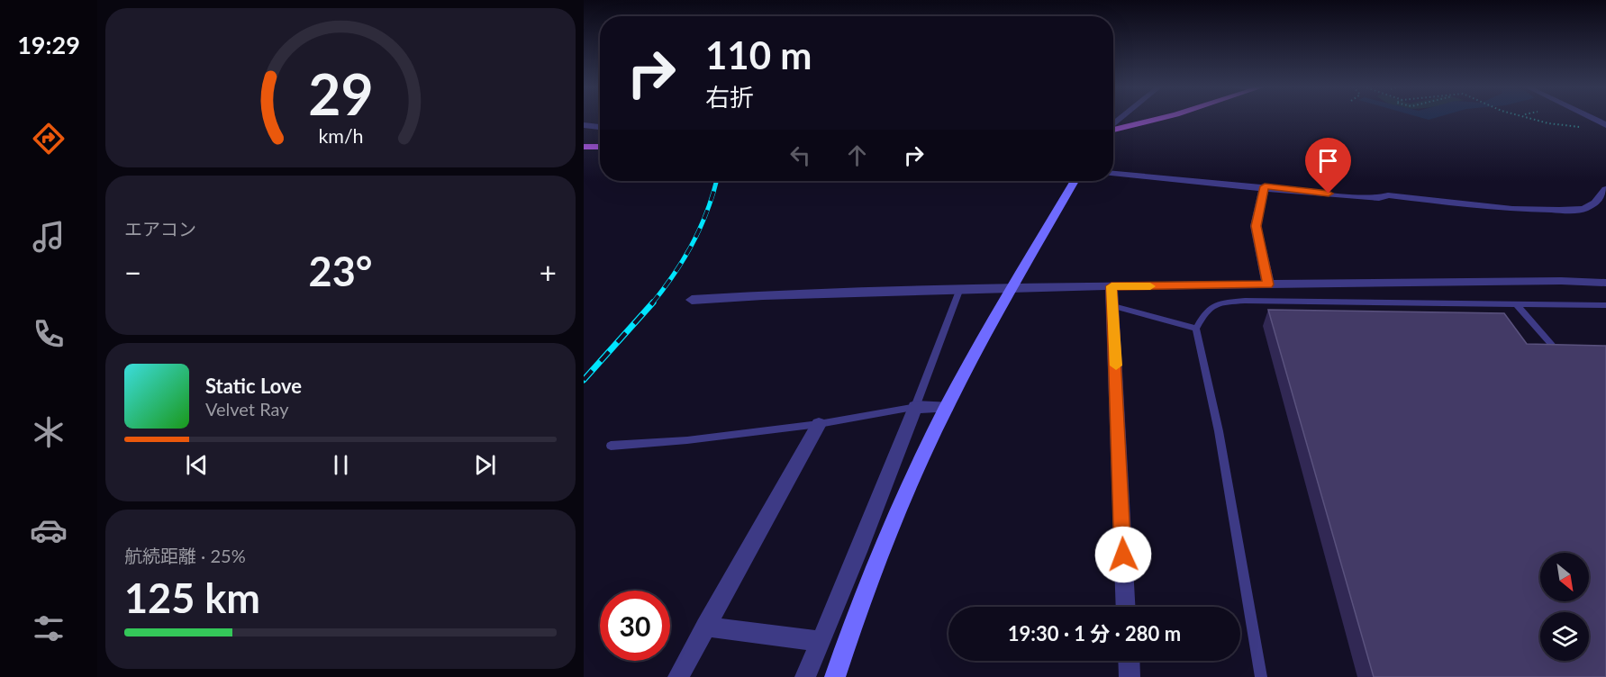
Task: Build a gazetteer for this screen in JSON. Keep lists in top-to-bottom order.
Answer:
{
  "north": "bottom right",
  "page": {
    "tabs": "19:29",
    "turn": ["110 m", "右折"],
    "tile": [
      "エアコン",
      ["航続距離 · 25%", "125 km"]
    ],
    "heat": ["−", "23°", "+"],
    "song": ["Static Love", "Velvet Ray"],
    "limit": "30",
    "trip": "19:30 · 1 分 · 280 m",
    "gauge": ["29", "km/h"]
  }
}
